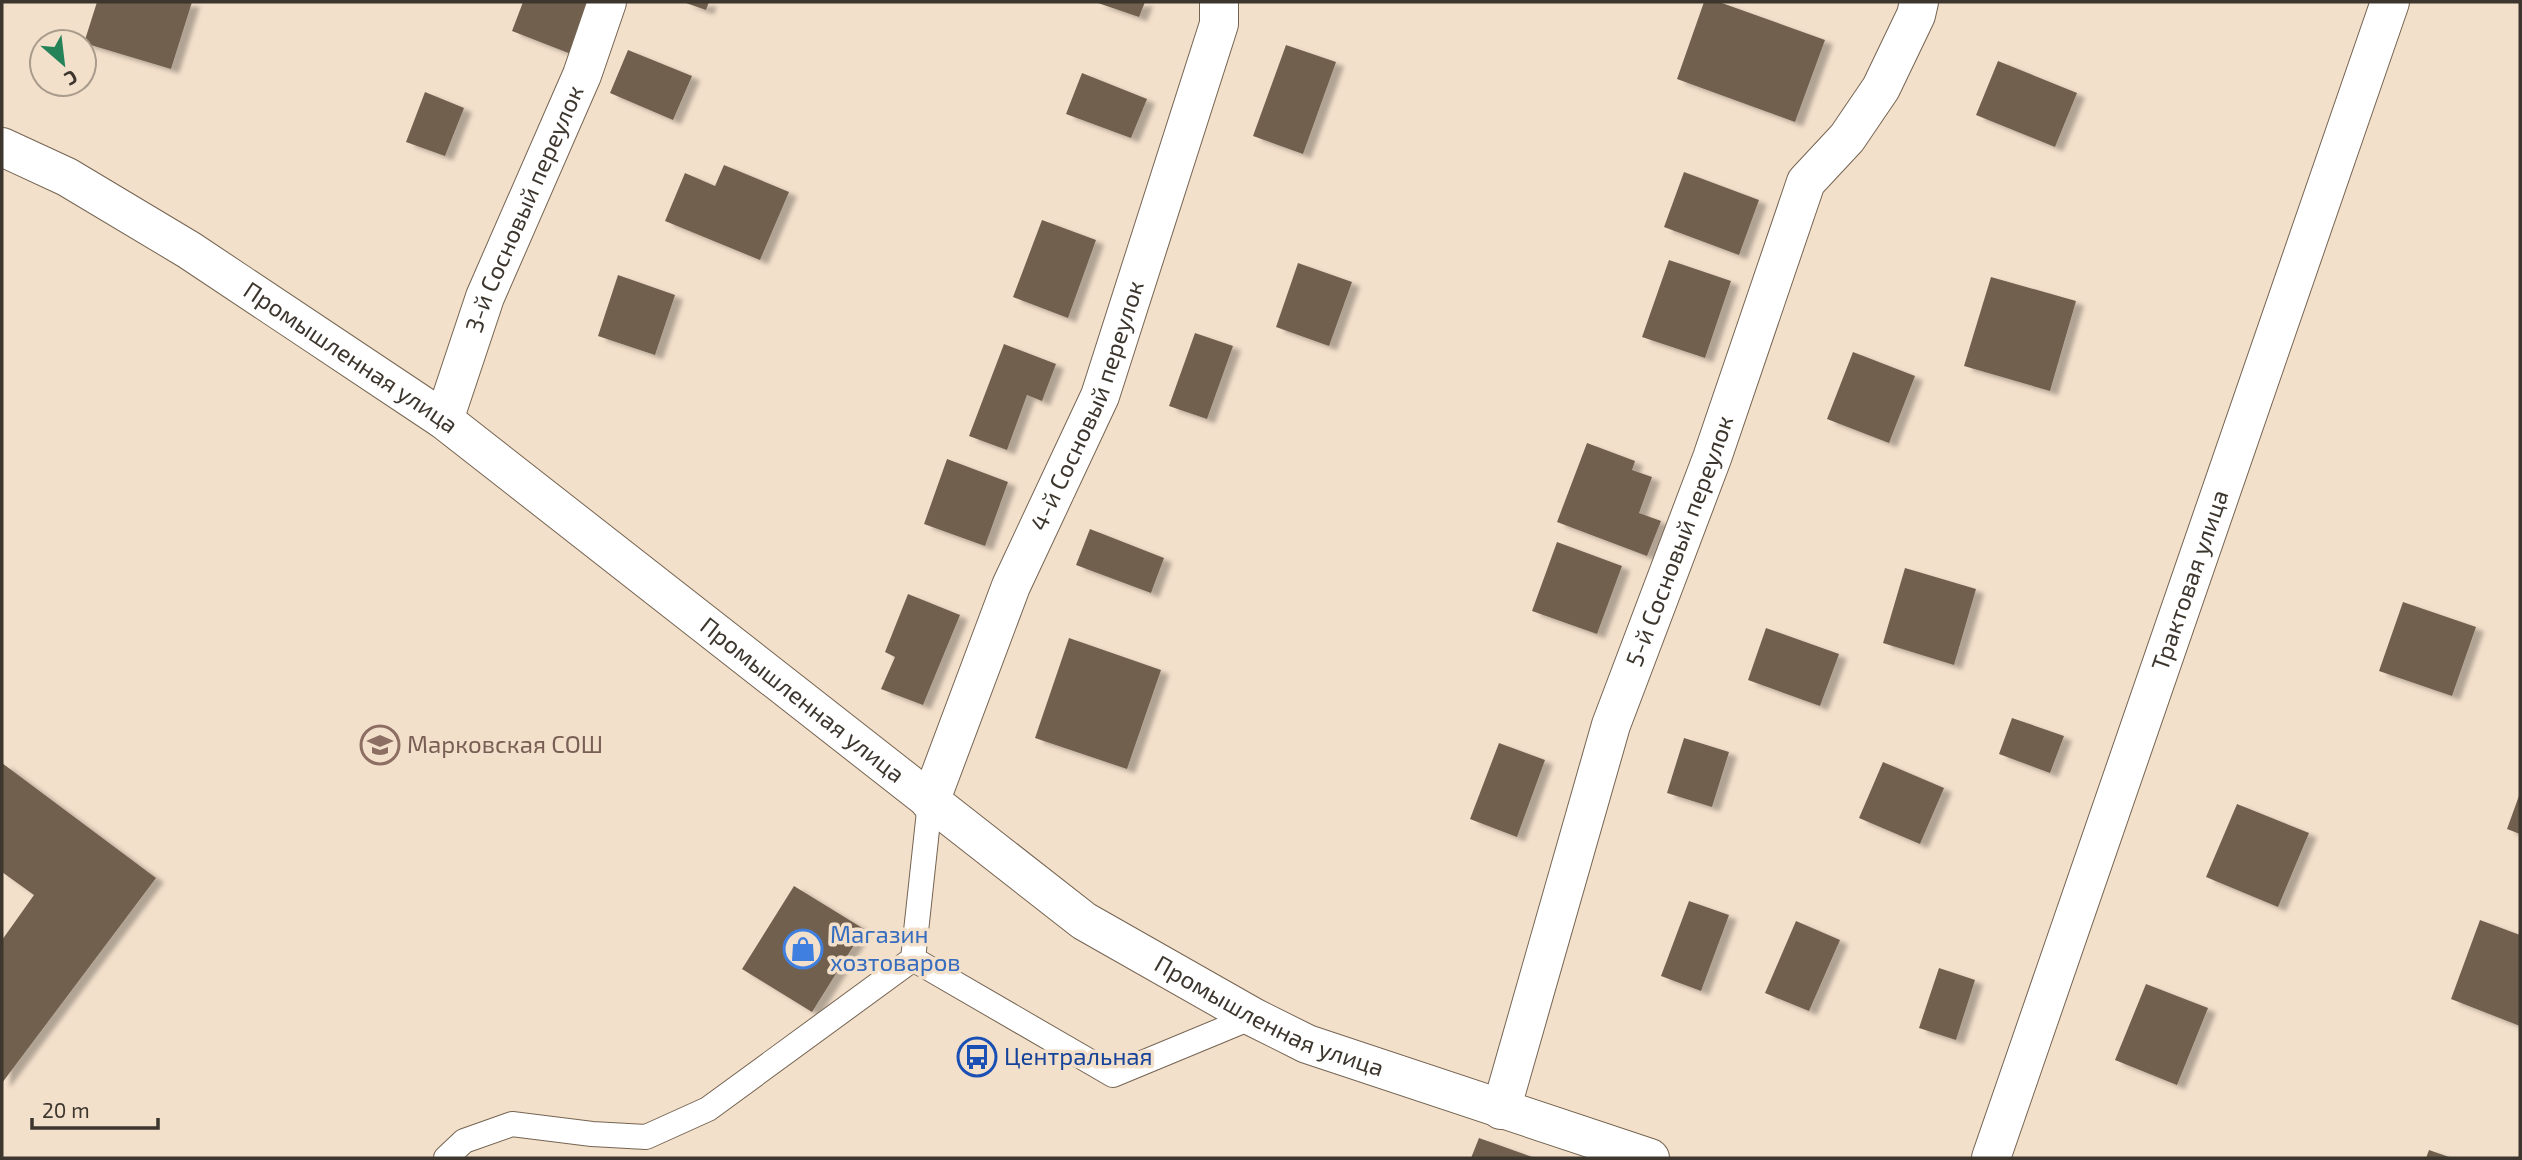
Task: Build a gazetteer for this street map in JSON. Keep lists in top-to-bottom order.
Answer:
{
  "streets": {
    "street": [
      "3-й Сосновый переулок",
      "Промышленная улица",
      "4-й Сосновый переулок",
      "5-й Сосновый переулок",
      "Трактовая улица"
    ]
  },
  "crossings": [
    ["3-й Сосновый переулок", "Промышленная улица"],
    ["Промышленная улица", "4-й Сосновый переулок"],
    ["Промышленная улица", "5-й Сосновый переулок"]
  ],
  "places": {
    "school or university": ["Марковская СОШ"],
    "shop": ["Магазин хозтоваров"],
    "bus stop": ["Центральная"]
  },
  "scale_bar": "20 m",
  "north": "bottom right"
}
